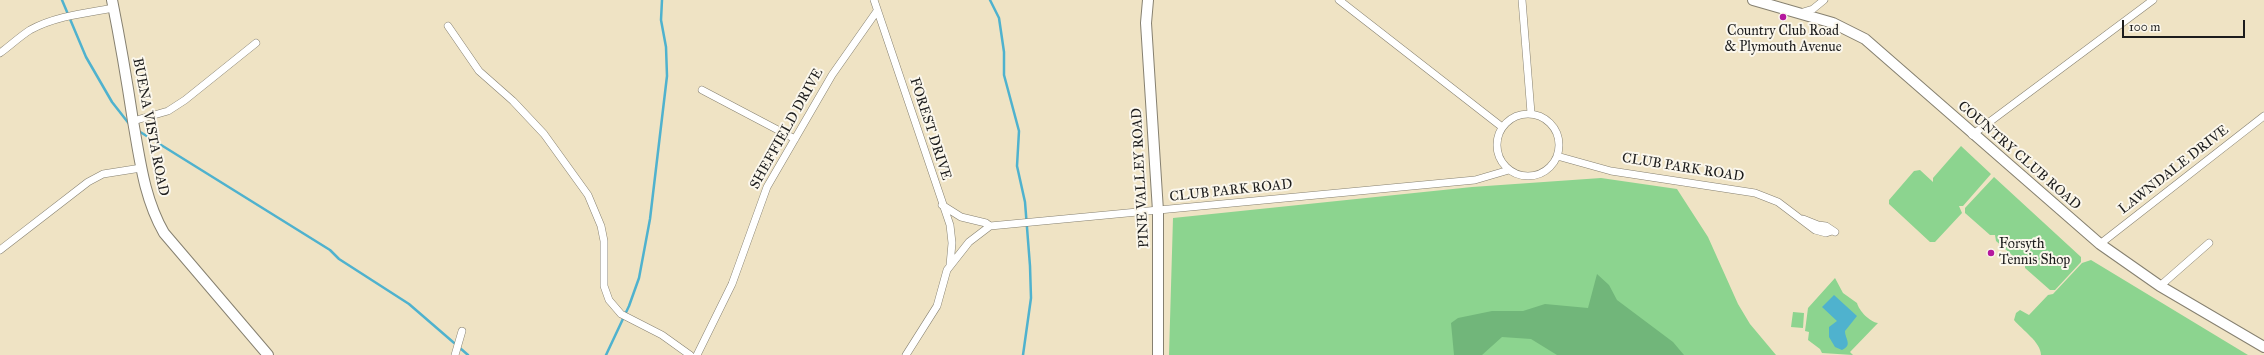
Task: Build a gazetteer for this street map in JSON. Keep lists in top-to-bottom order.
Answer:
{
  "streets": {
    "street": [
      "BUENA VISTA ROAD",
      "SHEFFIELD DRIVE",
      "FOREST DRIVE",
      "COUNTRY CLUB ROAD",
      "CLUB PARK ROAD",
      "LAWNDALE DRIVE",
      "PINE VALLEY ROAD"
    ]
  },
  "crossings": [
    ["SHEFFIELD DRIVE", "FOREST DRIVE"],
    ["COUNTRY CLUB ROAD", "LAWNDALE DRIVE"],
    ["CLUB PARK ROAD", "PINE VALLEY ROAD"]
  ],
  "places": ["Country Club Road & Plymouth Avenue", "Forsyth Tennis Shop"],
  "scale_bar": "100 m"
}
